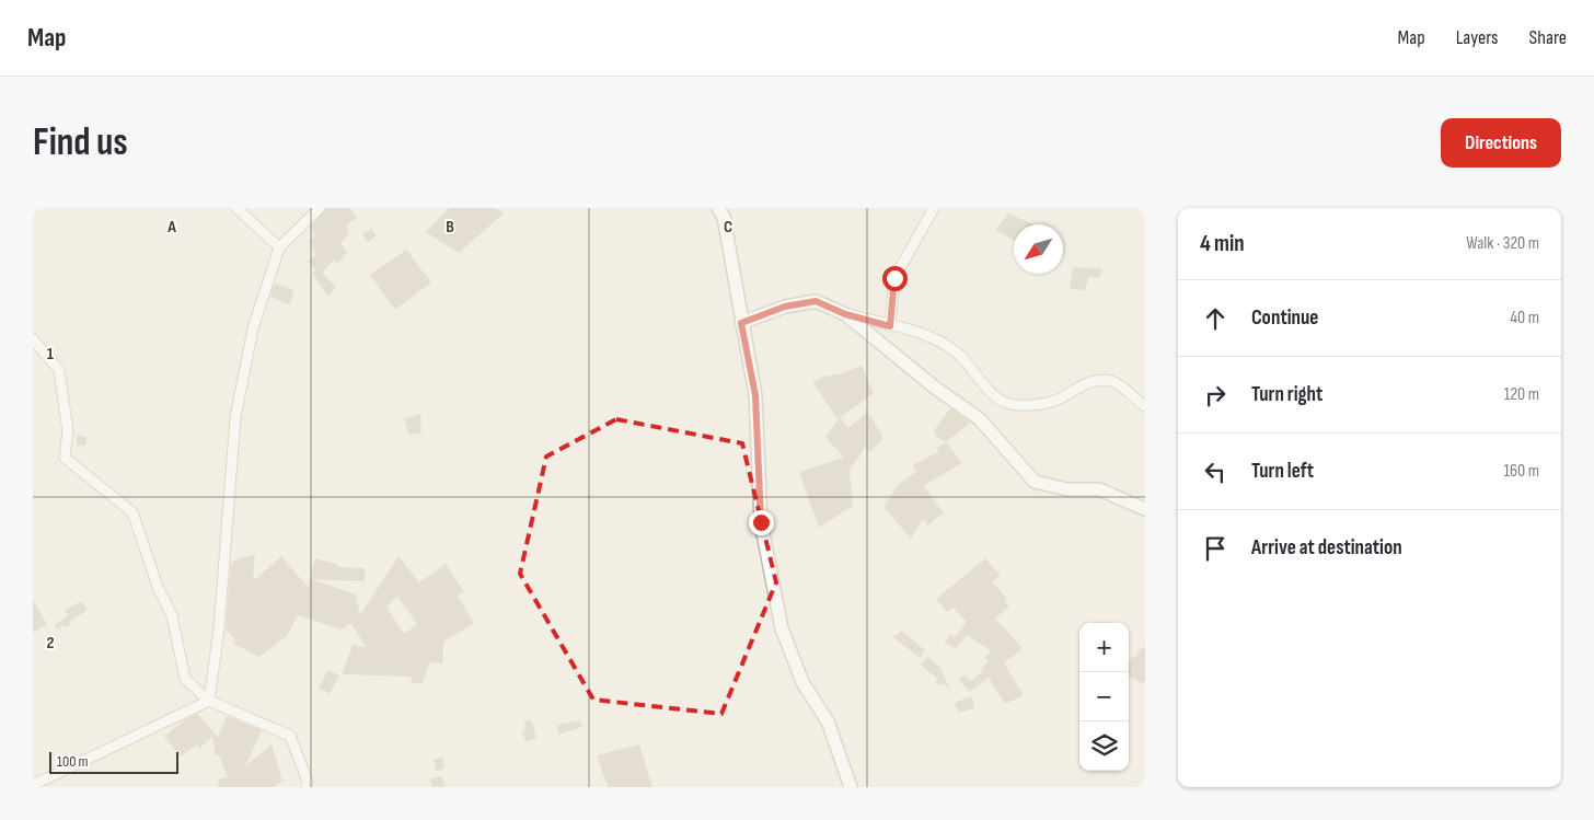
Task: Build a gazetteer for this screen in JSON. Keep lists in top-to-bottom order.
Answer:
{
  "scale_bar": "100 m",
  "north": "bottom left",
  "page": {
    "header": "Map",
    "nav": ["Map", "Layers", "Share"],
    "buttons": "Directions",
    "title": "Find us",
    "heading": ["4 min", "Walk · 320 m"],
    "list": [
      ["Continue", "40 m"],
      ["Turn right", "120 m"],
      ["Turn left", "160 m"],
      "Arrive at destination"
    ],
    "map_buttons": ["+", "−"],
    "scale": "100 m"
  },
  "grid": {
    "columns": ["A", "B", "C"],
    "rows": ["1", "2"]
  }
}
